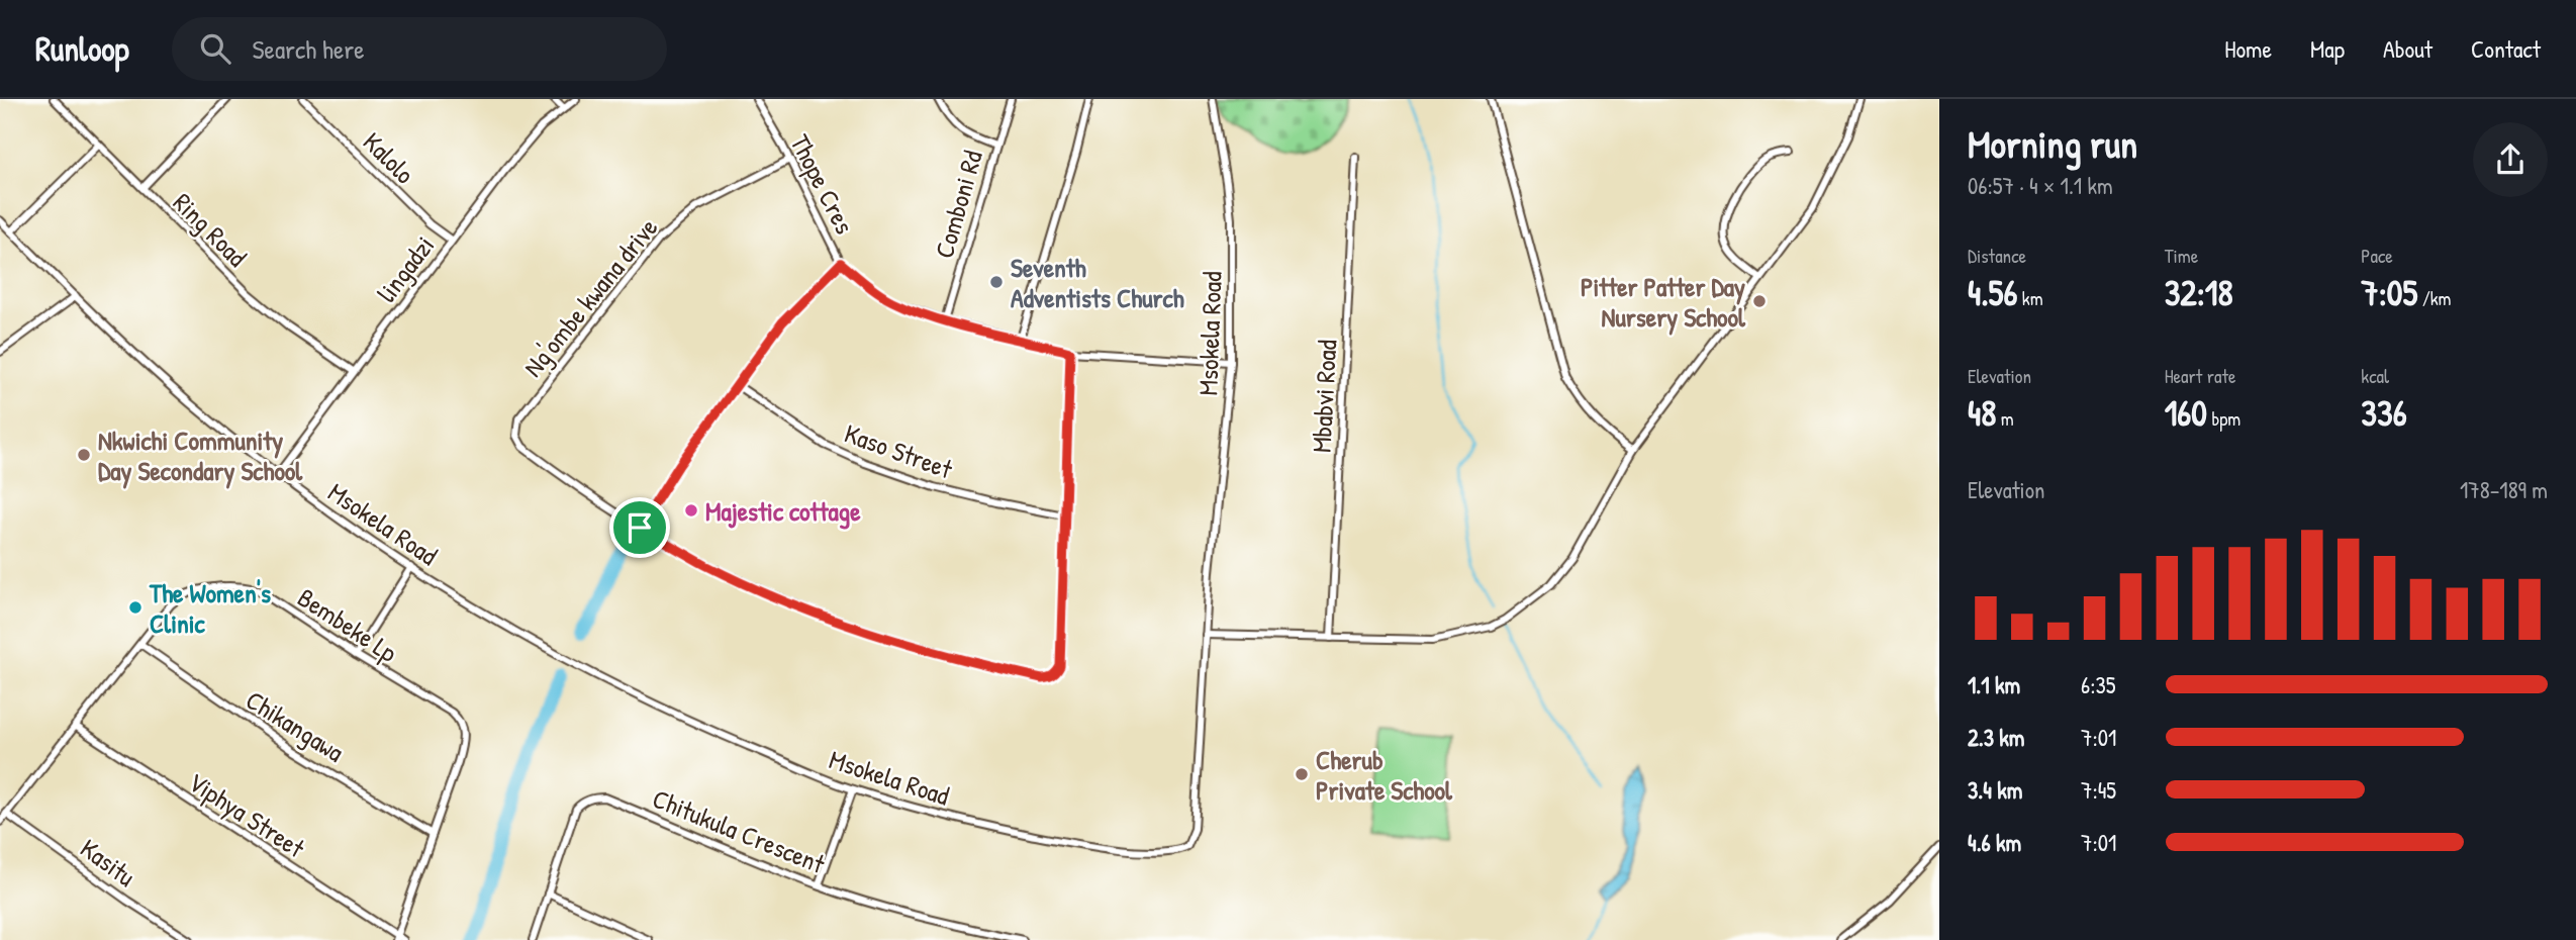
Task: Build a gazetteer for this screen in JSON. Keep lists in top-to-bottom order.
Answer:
{
  "streets": {
    "street": [
      "Kalolo",
      "Thope Cres",
      "Comboni Rd",
      "Ring Road",
      "lingadzi",
      "Ng'ombe kwana drive",
      "Msokela Road",
      "Mbabvi Road",
      "Kaso Street",
      "Bembeke Lp",
      "Chikangawa",
      "Viphya Street",
      "Chitukula Crescent",
      "Kasitu"
    ]
  },
  "crossings": [
    ["Kalolo", "lingadzi"],
    ["Thope Cres", "Comboni Rd"],
    ["Thope Cres", "Ng'ombe kwana drive"],
    ["Thope Cres", "Msokela Road"],
    ["Ring Road", "lingadzi"],
    ["lingadzi", "Msokela Road"],
    ["Bembeke Lp", "Chikangawa"],
    ["Bembeke Lp", "Viphya Street"],
    ["Bembeke Lp", "Kasitu"]
  ],
  "places": [
    "Seventh Adventists Church",
    "Pitter Patter Day Nursery School",
    "Nkwichi Community Day Secondary School",
    "Majestic cottage",
    "The Women's Clinic",
    "Cherub Private School"
  ],
  "page": {
    "header": "Runloop",
    "search": "Search here",
    "nav": [
      "Home",
      "Map",
      "About",
      "Contact"
    ],
    "heading": ["Morning run", "06:57 · 4 × 1.1 km"],
    "stats": [
      ["Distance", "4.56 km"],
      ["Time", "32:18"],
      ["Pace", "7:05 /km"],
      ["Elevation", "48 m"],
      ["Heart rate", "160 bpm"],
      ["kcal", "336"]
    ],
    "chart": ["Elevation", "178–189 m"],
    "list": [
      {
        "name": "1.1 km",
        "note": "6:35"
      },
      {
        "name": "2.3 km",
        "note": "7:01"
      },
      {
        "name": "3.4 km",
        "note": "7:45"
      },
      {
        "name": "4.6 km",
        "note": "7:01"
      }
    ]
  }
}
